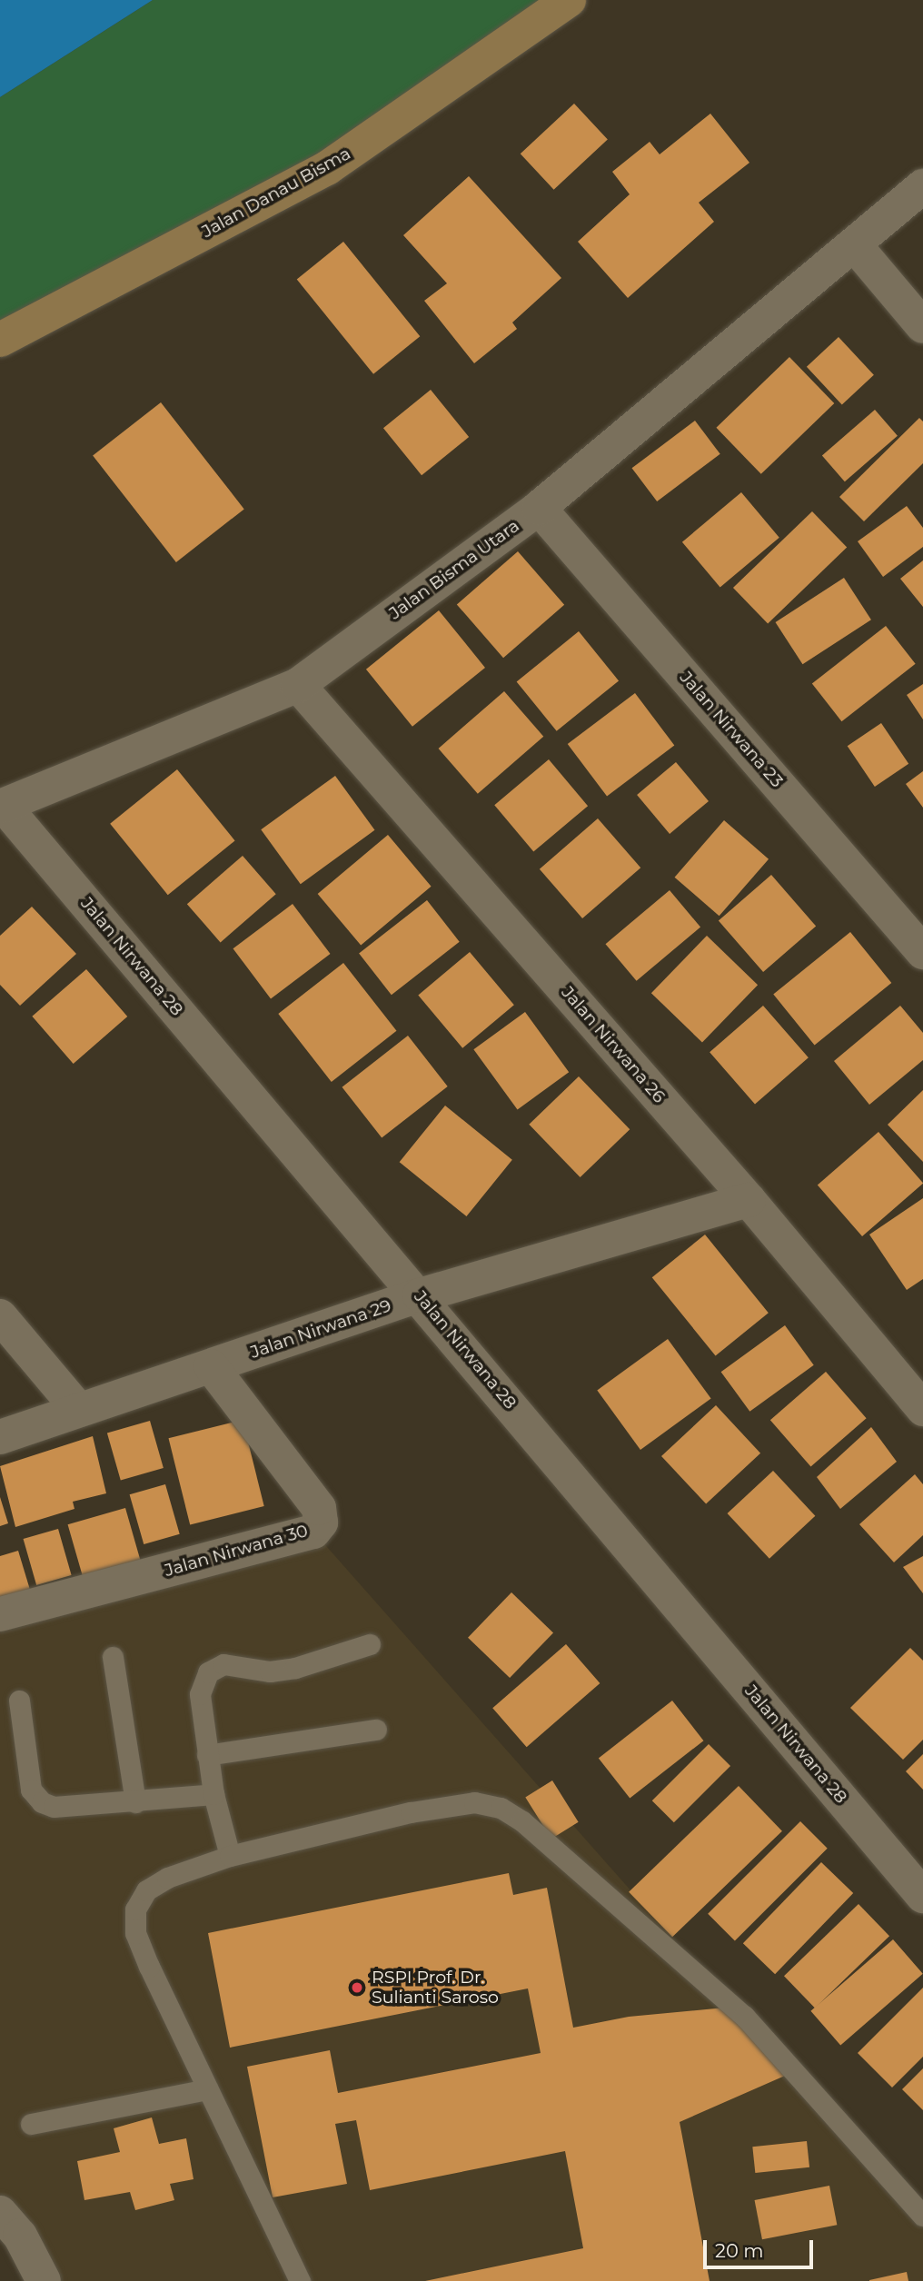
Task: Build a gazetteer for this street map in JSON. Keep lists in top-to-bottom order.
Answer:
{
  "streets": {
    "street": [
      "Jalan Danau Bisma",
      "Jalan Bisma Utara",
      "Jalan Nirwana 23",
      "Jalan Nirwana 28",
      "Jalan Nirwana 26",
      "Jalan Nirwana 29",
      "Jalan Nirwana 30"
    ]
  },
  "crossings": [
    ["Jalan Bisma Utara", "Jalan Nirwana 23"],
    ["Jalan Bisma Utara", "Jalan Nirwana 28"],
    ["Jalan Bisma Utara", "Jalan Nirwana 26"],
    ["Jalan Nirwana 28", "Jalan Nirwana 29"],
    ["Jalan Nirwana 26", "Jalan Nirwana 29"],
    ["Jalan Nirwana 29", "Jalan Nirwana 30"]
  ],
  "places": ["RSPI Prof. Dr. Sulianti Saroso"],
  "scale_bar": "20 m"
}
